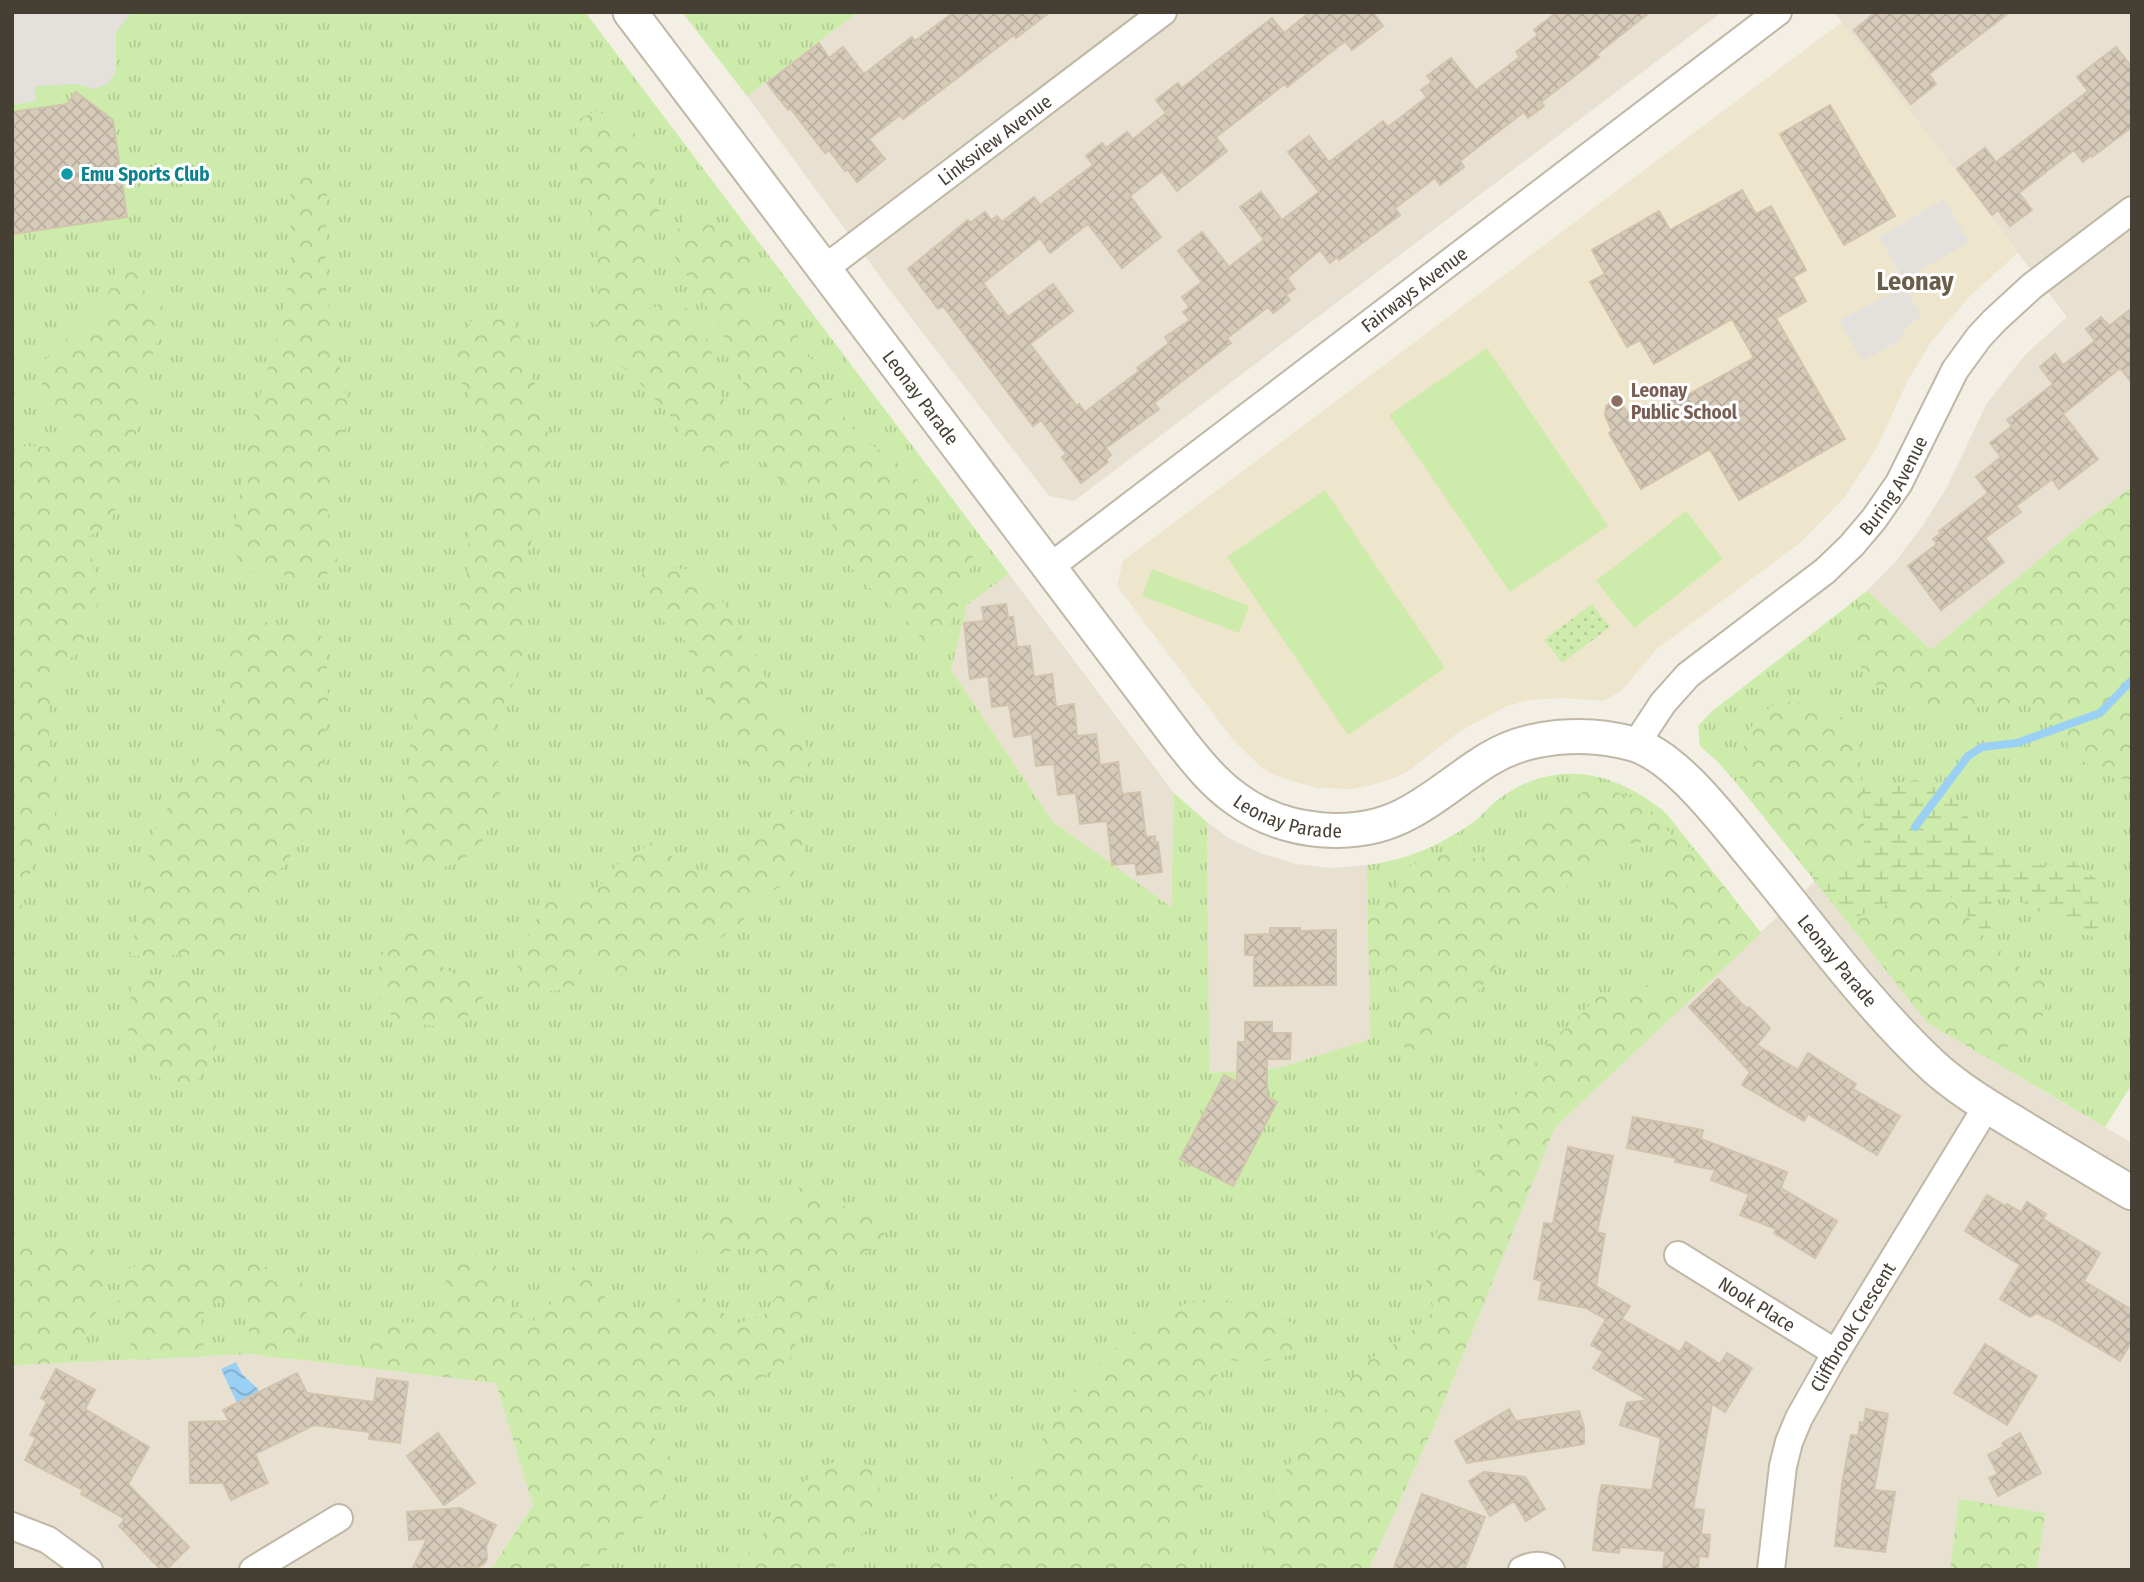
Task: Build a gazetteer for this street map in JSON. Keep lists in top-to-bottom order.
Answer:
{
  "streets": {
    "street": [
      "Linksview Avenue",
      "Fairways Avenue",
      "Leonay Parade",
      "Buring Avenue",
      "Nook Place",
      "Cliffbrook Crescent"
    ]
  },
  "crossings": [
    ["Linksview Avenue", "Leonay Parade"],
    ["Fairways Avenue", "Leonay Parade"],
    ["Leonay Parade", "Buring Avenue"],
    ["Leonay Parade", "Cliffbrook Crescent"],
    ["Nook Place", "Cliffbrook Crescent"]
  ],
  "districts": ["Leonay"],
  "places": ["Emu Sports Club", "Leonay Public School"]
}
